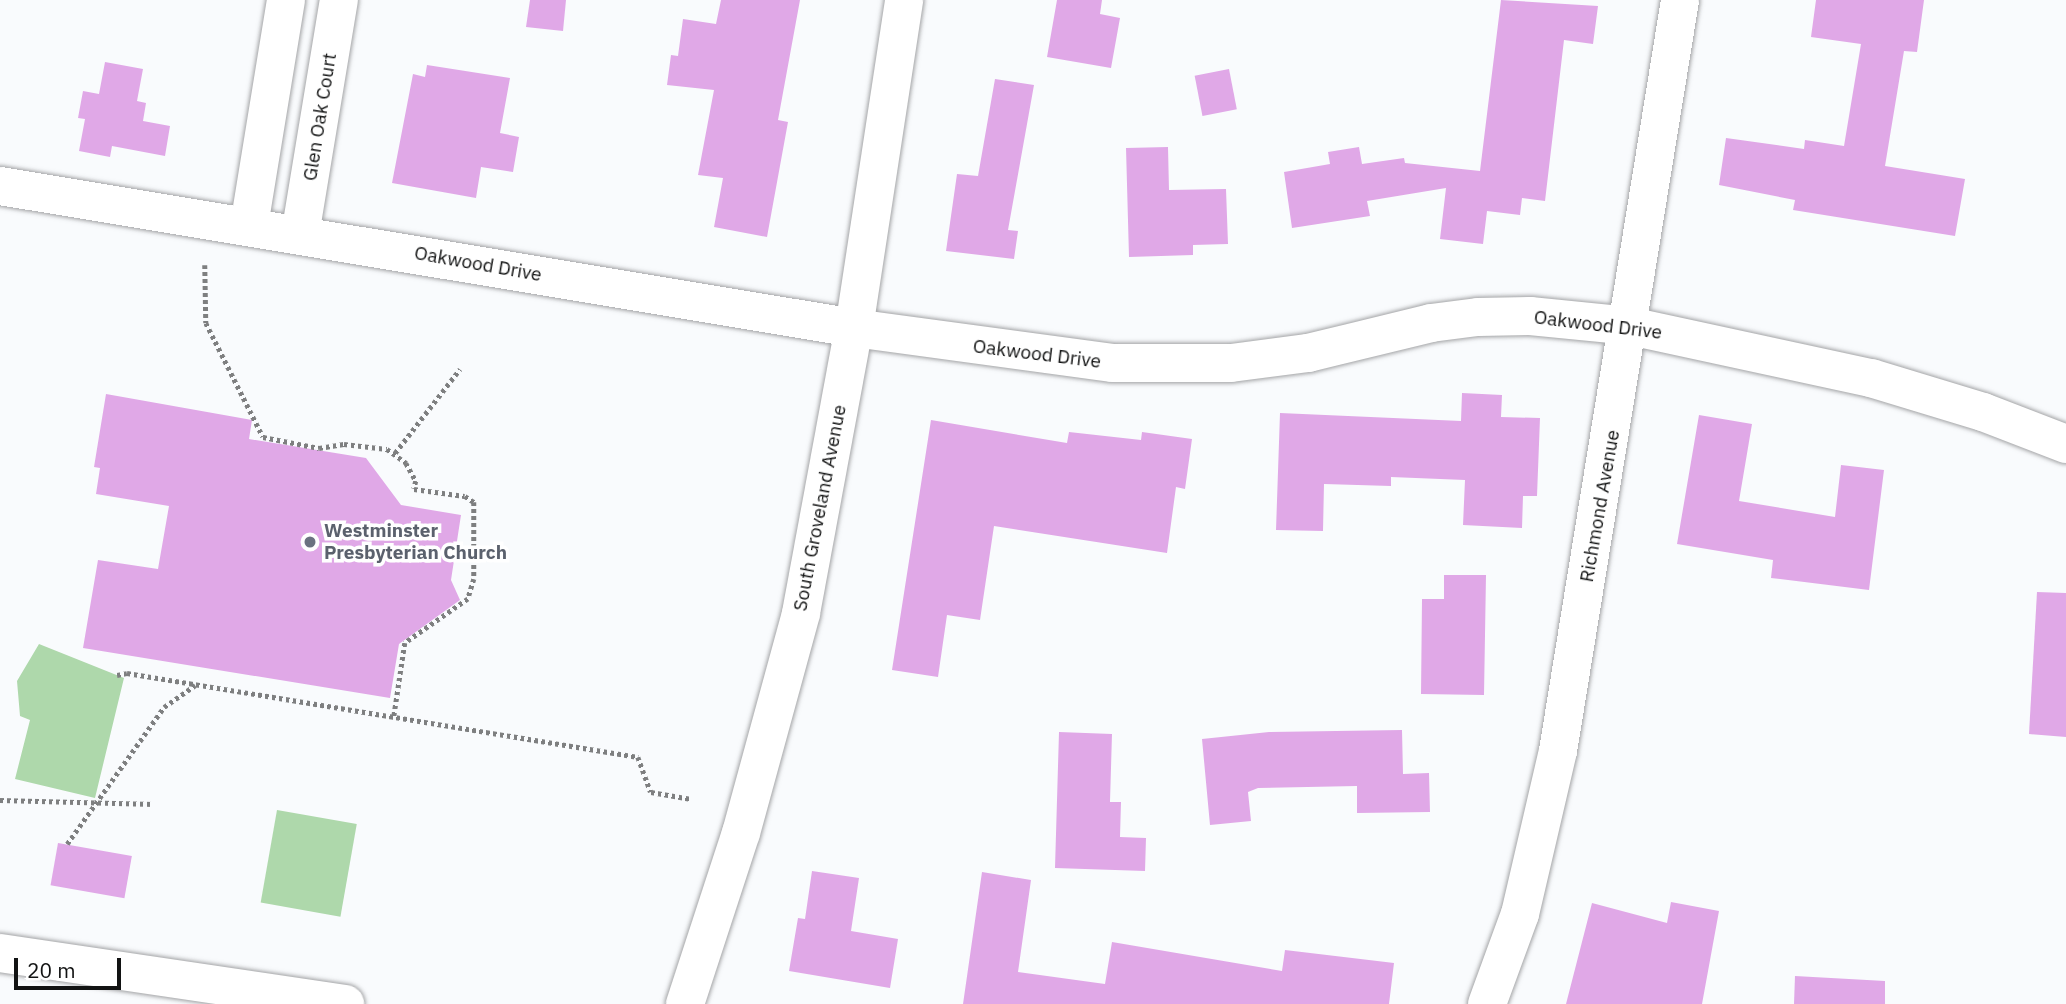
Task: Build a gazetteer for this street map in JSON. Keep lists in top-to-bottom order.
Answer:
{
  "streets": {
    "street": [
      "Glen Oak Court",
      "Oakwood Drive",
      "Richmond Avenue",
      "South Groveland Avenue"
    ]
  },
  "crossings": [
    ["Glen Oak Court", "Oakwood Drive"],
    ["Oakwood Drive", "Richmond Avenue"],
    ["Oakwood Drive", "South Groveland Avenue"]
  ],
  "places": ["Westminster Presbyterian Church"],
  "scale_bar": "20 m"
}
